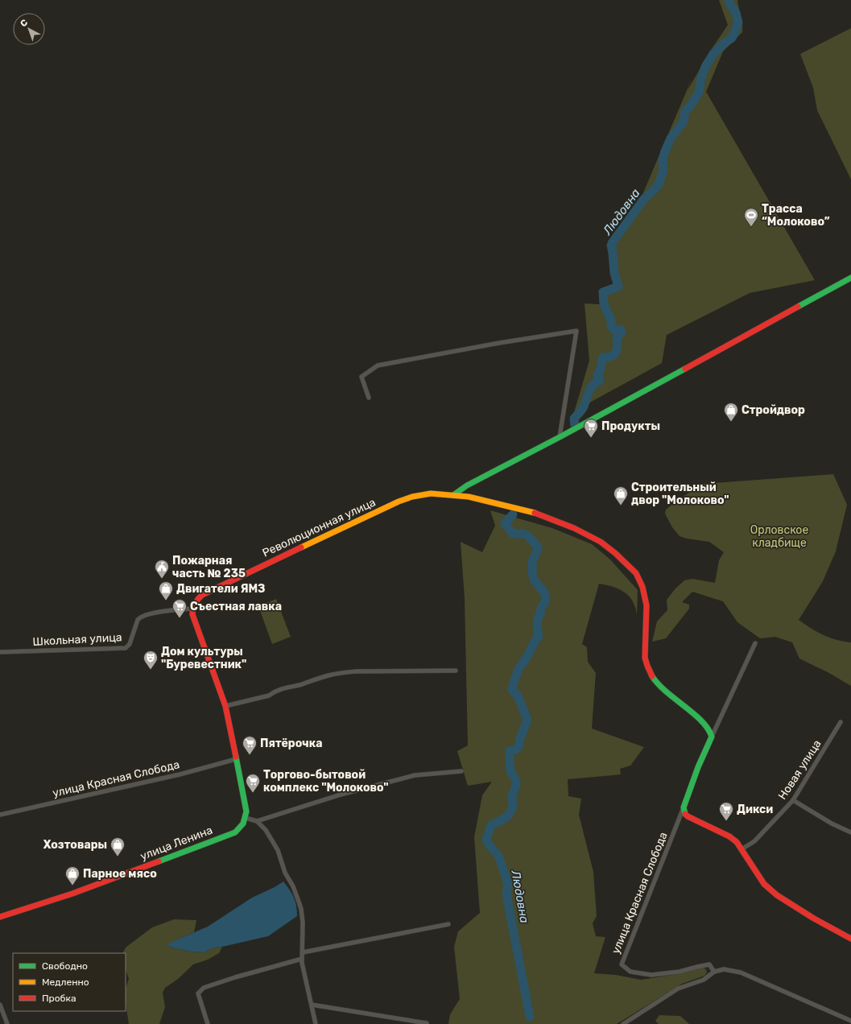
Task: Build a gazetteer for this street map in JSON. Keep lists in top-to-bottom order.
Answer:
{
  "streets": {
    "main road": ["Революционная улица", "улица Ленина"],
    "street": ["Школьная улица", "Новая улица", "улица Красная Слобода"]
  },
  "crossings": [
    ["Революционная улица", "Школьная улица"]
  ],
  "water": ["Людовна"],
  "parks": ["Орловское кладбище"],
  "places": {
    "sports": ["Трасса “Молоково”"],
    "shop": [
      "Стройдвор",
      "Строительный двор \"Молоково\"",
      "Двигатели ЯМЗ",
      "Хозтовары",
      "Парное мясо"
    ],
    "supermarket": [
      "Продукты",
      "Съестная лавка",
      "Пятёрочка",
      "Торгово-бытовой комплекс \"Молоково\"",
      "Дикси"
    ],
    "public building": ["Пожарная часть № 235"],
    "theatre": ["Дом культуры \"Буревестник\""]
  },
  "legend": ["Свободно", "Медленно", "Пробка"],
  "north": "top left"
}
